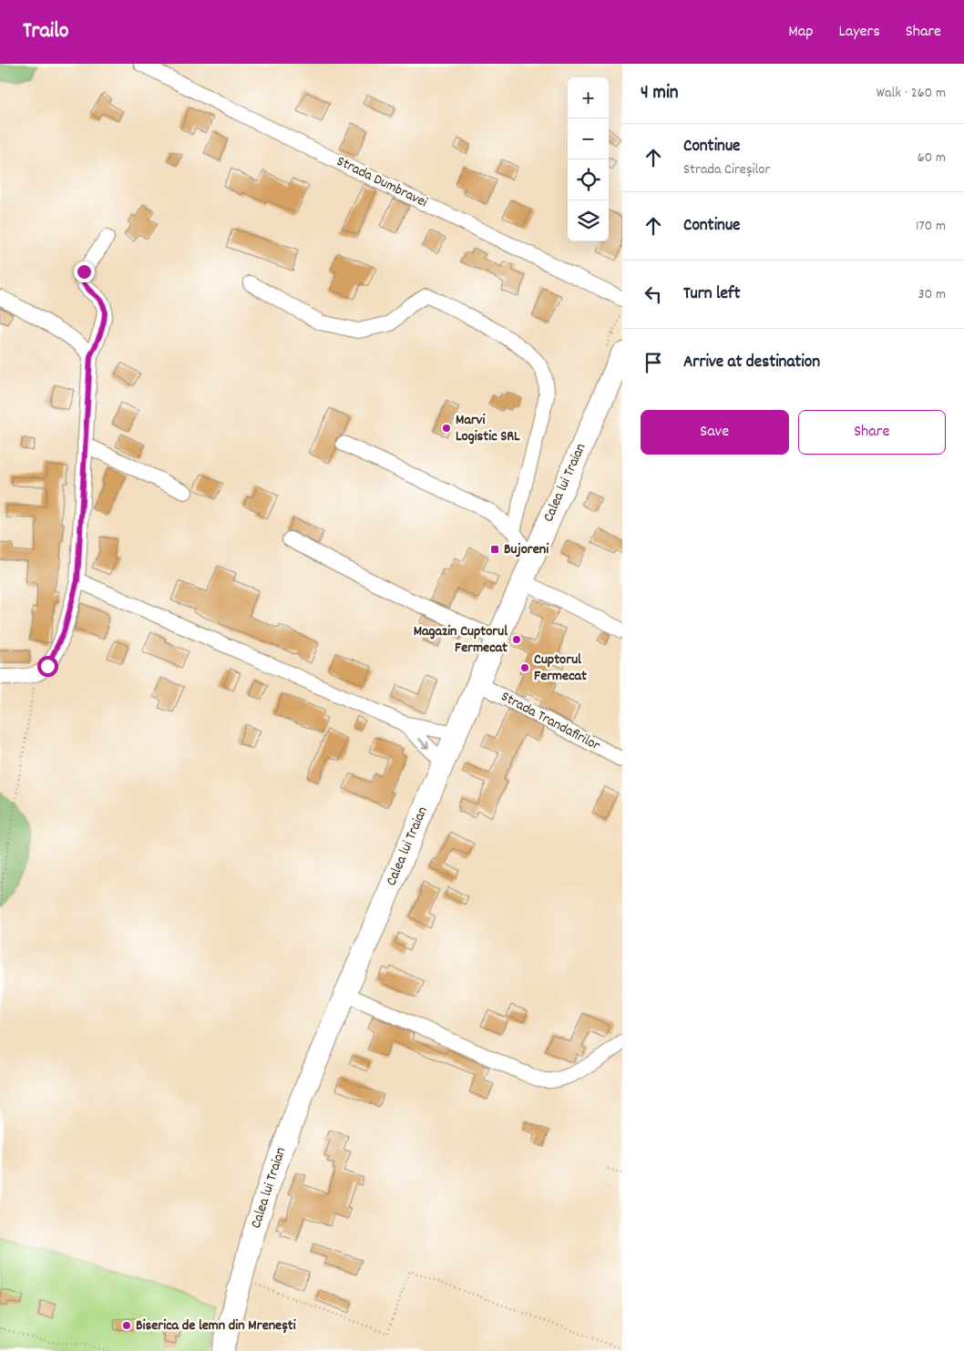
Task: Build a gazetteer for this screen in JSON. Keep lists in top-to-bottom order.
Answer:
{
  "streets": {
    "highway": ["Calea lui Traian"],
    "street": ["Strada Dumbravei", "Strada Trandafirilor"]
  },
  "crossings": [
    ["Calea lui Traian", "Strada Trandafirilor"]
  ],
  "places": {
    "other": [
      "Marvi Logistic SRL",
      "Magazin Cuptorul Fermecat",
      "Cuptorul Fermecat",
      "Biserica de lemn din Mrenești"
    ],
    "transit": ["Bujoreni"]
  },
  "page": {
    "header": "Trailo",
    "nav": ["Map", "Layers", "Share"],
    "heading": ["4 min", "Walk · 260 m"],
    "map_buttons": ["+", "−"],
    "list": [
      ["Continue", "Strada Cireșilor", "60 m"],
      ["Continue", "170 m"],
      ["Turn left", "30 m"],
      "Arrive at destination"
    ],
    "buttons": ["Save", "Share"]
  }
}
